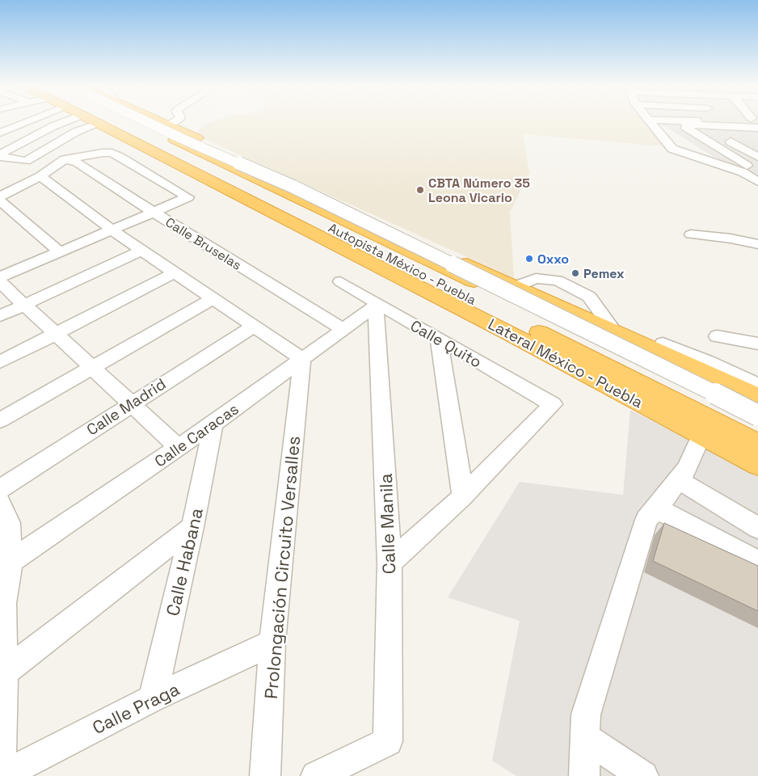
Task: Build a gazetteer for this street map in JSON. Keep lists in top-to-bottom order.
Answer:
{
  "streets": {
    "highway": ["Autopista México - Puebla", "Lateral México - Puebla"],
    "street": [
      "Calle Bruselas",
      "Calle Quito",
      "Calle Madrid",
      "Calle Caracas",
      "Calle Manila",
      "Calle Habana",
      "Prolongación Circuito Versalles",
      "Calle Praga"
    ]
  },
  "crossings": [
    ["Calle Bruselas", "Calle Caracas"],
    ["Calle Quito", "Calle Caracas"],
    ["Calle Quito", "Calle Manila"],
    ["Calle Caracas", "Calle Manila"],
    ["Calle Caracas", "Calle Habana"],
    ["Calle Caracas", "Prolongación Circuito Versalles"],
    ["Calle Habana", "Calle Praga"],
    ["Prolongación Circuito Versalles", "Calle Praga"]
  ],
  "places": ["CBTA Número 35 Leona Vicario", "Oxxo", "Pemex"]
}
